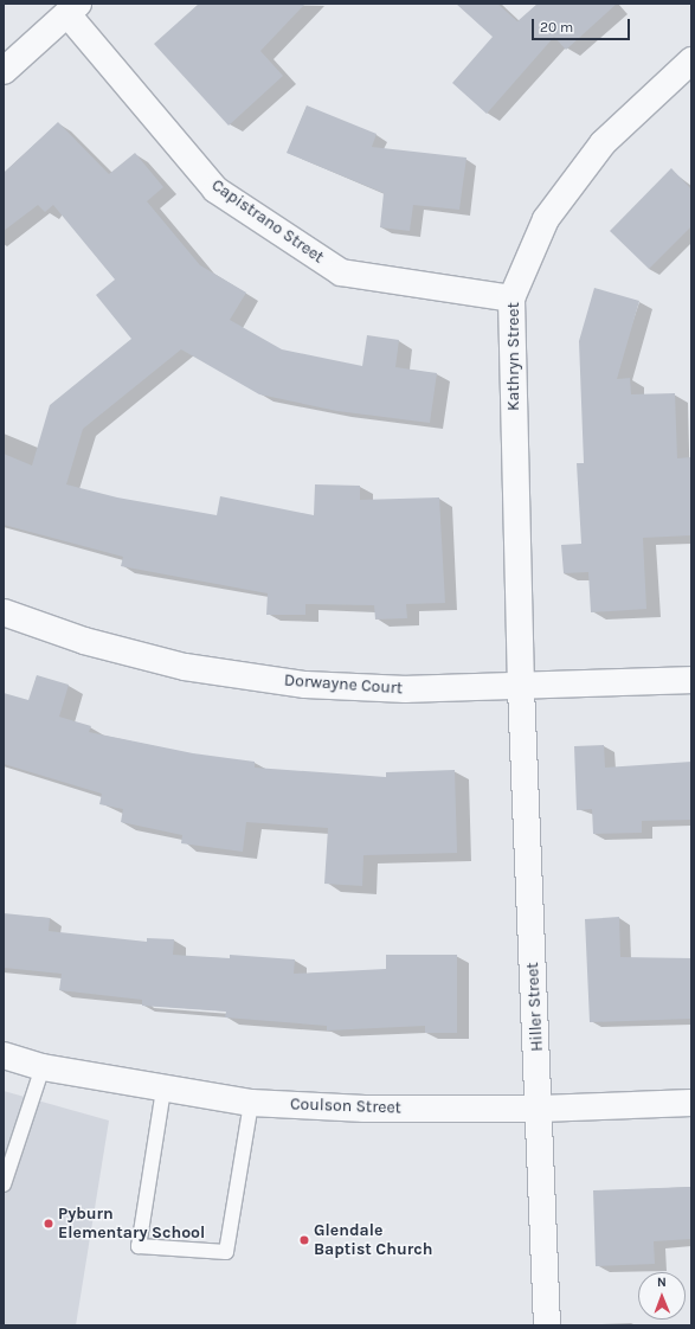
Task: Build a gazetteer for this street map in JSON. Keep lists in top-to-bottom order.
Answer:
{
  "streets": {
    "street": [
      "Capistrano Street",
      "Kathryn Street",
      "Dorwayne Court",
      "Hiller Street",
      "Coulson Street"
    ]
  },
  "crossings": [
    ["Capistrano Street", "Kathryn Street"],
    ["Kathryn Street", "Dorwayne Court"],
    ["Kathryn Street", "Hiller Street"],
    ["Dorwayne Court", "Hiller Street"],
    ["Hiller Street", "Coulson Street"]
  ],
  "places": ["Pyburn Elementary School", "Glendale Baptist Church"],
  "scale_bar": "20 m",
  "north": "top"
}
